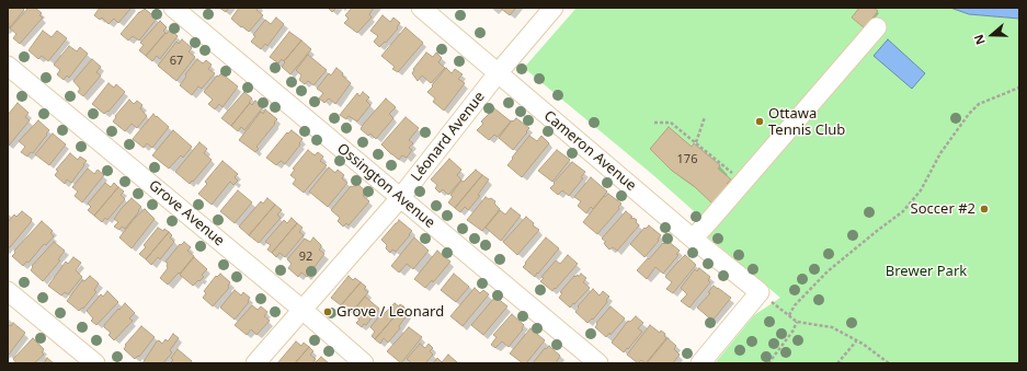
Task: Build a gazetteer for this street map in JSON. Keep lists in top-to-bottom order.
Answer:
{
  "streets": {
    "street": [
      "Léonard Avenue",
      "Cameron Avenue",
      "Ossington Avenue",
      "Grove Avenue"
    ]
  },
  "crossings": [
    ["Léonard Avenue", "Cameron Avenue"],
    ["Léonard Avenue", "Ossington Avenue"],
    ["Léonard Avenue", "Grove Avenue"]
  ],
  "parks": ["Brewer Park"],
  "places": ["Ottawa Tennis Club", "Soccer #2", "Grove / Leonard"],
  "house_numbers": ["67", "176", "92"],
  "north": "left"
}
